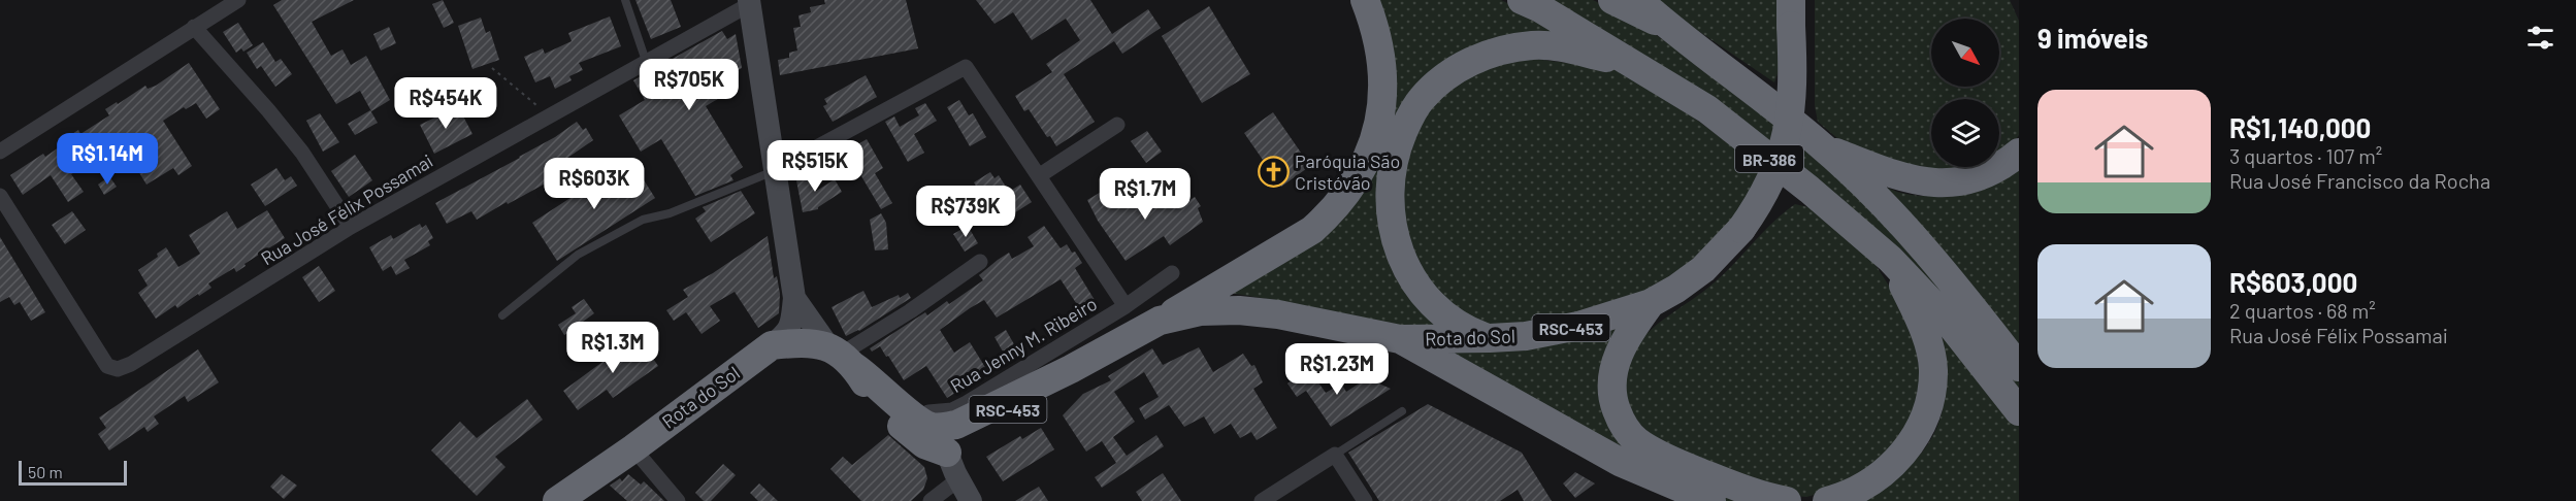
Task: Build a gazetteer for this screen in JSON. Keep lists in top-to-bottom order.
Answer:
{
  "streets": {
    "highway": ["BR-386", "RSC-453", "Rota do Sol"],
    "street": ["Rua José Félix Possamai", "Rua Jenny M. Ribeiro"]
  },
  "places": {
    "church": ["Paróquia São Cristóvão"]
  },
  "scale_bar": "50 m",
  "north": "bottom right",
  "page": {
    "heading": "9 imóveis",
    "price": [
      "R$705K",
      "R$454K",
      "R$1.14M",
      "R$515K",
      "R$603K",
      "R$1.7M",
      "R$739K",
      "R$1.3M",
      "R$1.23M"
    ],
    "list": [
      {
        "name": "R$1,140,000",
        "note": "3 quartos · 107 m² · Rua José Francisco da Rocha"
      },
      {
        "name": "R$603,000",
        "note": "2 quartos · 68 m² · Rua José Félix Possamai"
      }
    ],
    "scale": "50 m"
  }
}
